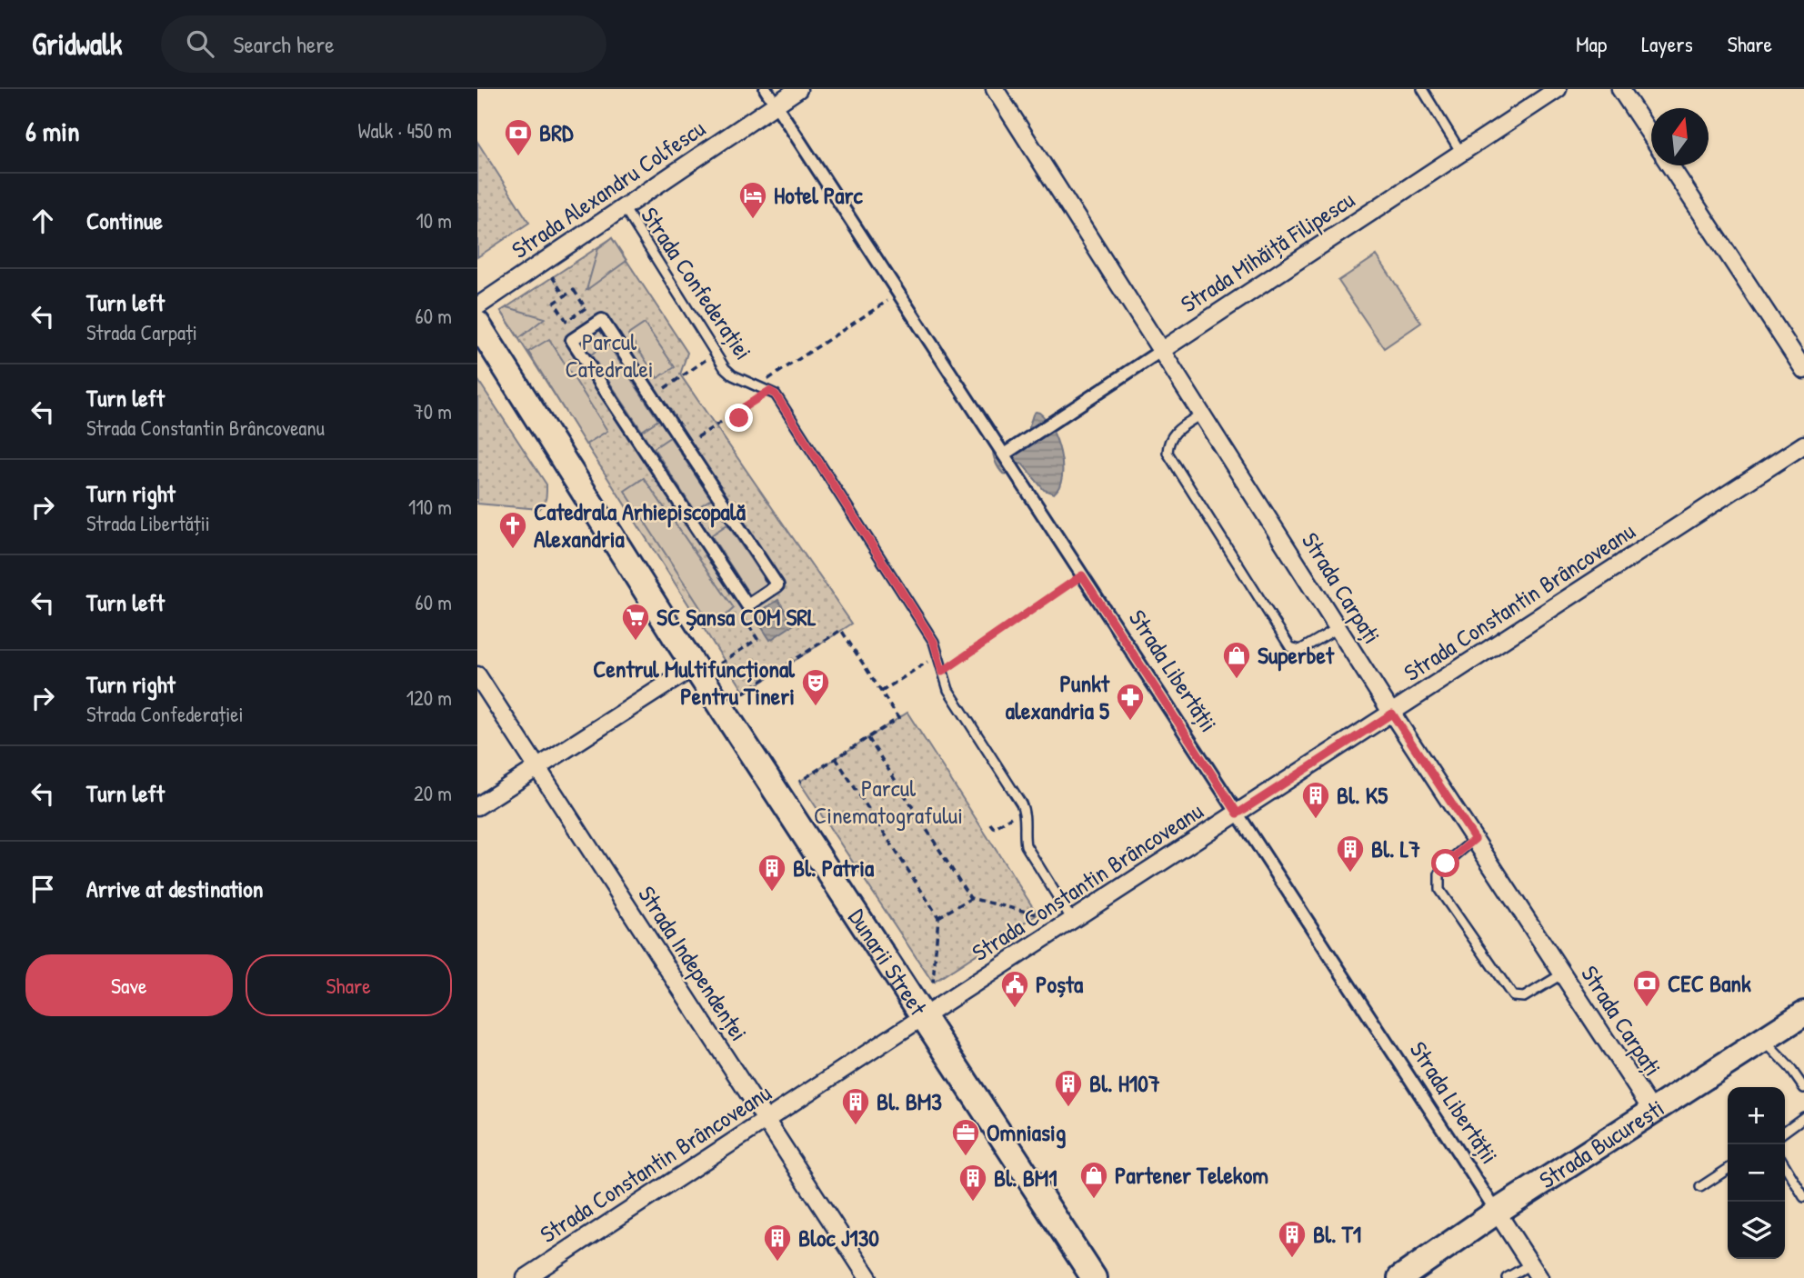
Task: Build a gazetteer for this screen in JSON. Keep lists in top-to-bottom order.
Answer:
{
  "streets": {
    "main road": ["Dunarii Street", "Strada București"],
    "street": [
      "Strada Alexandru Colfescu",
      "Strada Mihăiță Filipescu",
      "Strada Carpați",
      "Strada Constantin Brâncoveanu",
      "Strada Libertății",
      "Strada Independenței"
    ],
    "lane": ["Strada Confederației"]
  },
  "crossings": [
    ["Strada Alexandru Colfescu", "Strada Confederației"],
    ["Strada Alexandru Colfescu", "Strada Libertății"],
    ["Strada Mihăiță Filipescu", "Strada Carpați"],
    ["Strada Mihăiță Filipescu", "Strada Libertății"],
    ["Strada Carpați", "Strada Constantin Brâncoveanu"],
    ["Strada Carpați", "Strada București"],
    ["Strada Constantin Brâncoveanu", "Strada Libertății"],
    ["Strada Constantin Brâncoveanu", "Dunarii Street"],
    ["Strada Constantin Brâncoveanu", "Strada Independenței"],
    ["Strada Libertății", "Strada București"]
  ],
  "parks": ["Parcul Catedralei", "Parcul Cinematografului"],
  "places": {
    "bank": ["BRD", "CEC Bank"],
    "hotel": ["Hotel Parc"],
    "church": ["Catedrala Arhiepiscopală Alexandria"],
    "supermarket": ["SC Șansa COM SRL"],
    "shop": ["Superbet", "Partener Telekom"],
    "theatre": ["Centrul Multifuncțional Pentru Tineri"],
    "pharmacy": ["Punkt alexandria 5"],
    "building": [
      "Bl. K5",
      "Bl. L7",
      "Bl. Patria",
      "Bl. H107",
      "Bl. BM3",
      "Bl. BM1",
      "Bl. T1",
      "Bloc J130"
    ],
    "public building": ["Poșta"],
    "office": ["Omniasig"]
  },
  "north": "top",
  "page": {
    "header": "Gridwalk",
    "search": "Search here",
    "nav": ["Map", "Layers", "Share"],
    "heading": ["6 min", "Walk · 450 m"],
    "list": [
      ["Continue", "10 m"],
      ["Turn left", "Strada Carpați", "60 m"],
      ["Turn left", "Strada Constantin Brâncoveanu", "70 m"],
      ["Turn right", "Strada Libertății", "110 m"],
      ["Turn left", "60 m"],
      ["Turn right", "Strada Confederației", "120 m"],
      ["Turn left", "20 m"],
      "Arrive at destination"
    ],
    "buttons": ["Save", "Share"],
    "map_buttons": ["+", "−"]
  }
}
